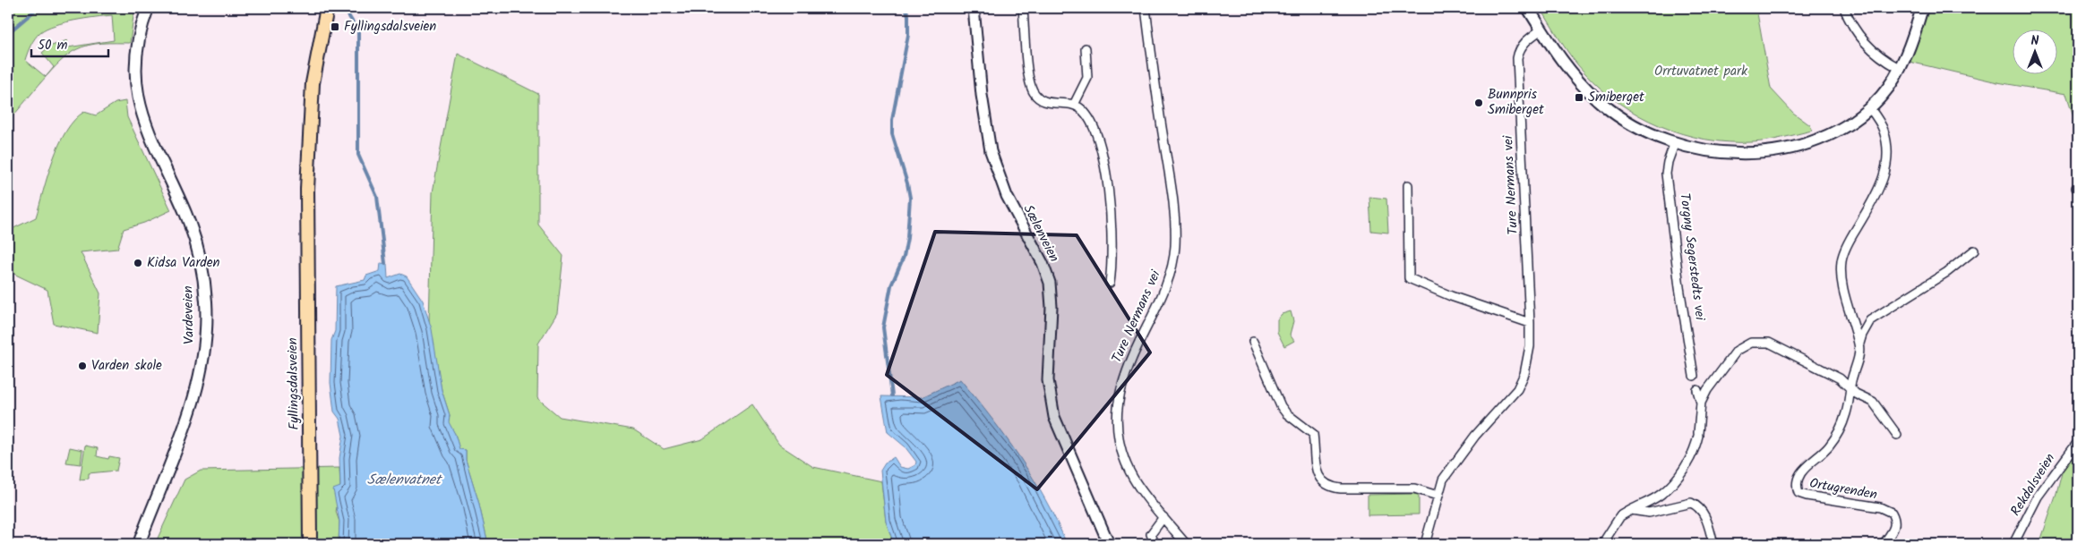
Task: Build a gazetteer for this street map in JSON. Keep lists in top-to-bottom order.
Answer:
{
  "streets": {
    "main road": ["Vardeveien", "Fyllingsdalsveien"],
    "street": [
      "Ture Nermans vei",
      "Sælenveien",
      "Torgny Segerstedts vei",
      "Rekdalsveien",
      "Ortugrenden"
    ]
  },
  "water": ["Sælenvatnet"],
  "parks": ["Orrtuvatnet park"],
  "places": {
    "transit": ["Fyllingsdalsveien", "Smiberget"],
    "other": ["Bunnpris Smiberget", "Kidsa Varden", "Varden skole"]
  },
  "scale_bar": "50 m",
  "north": "top"
}
